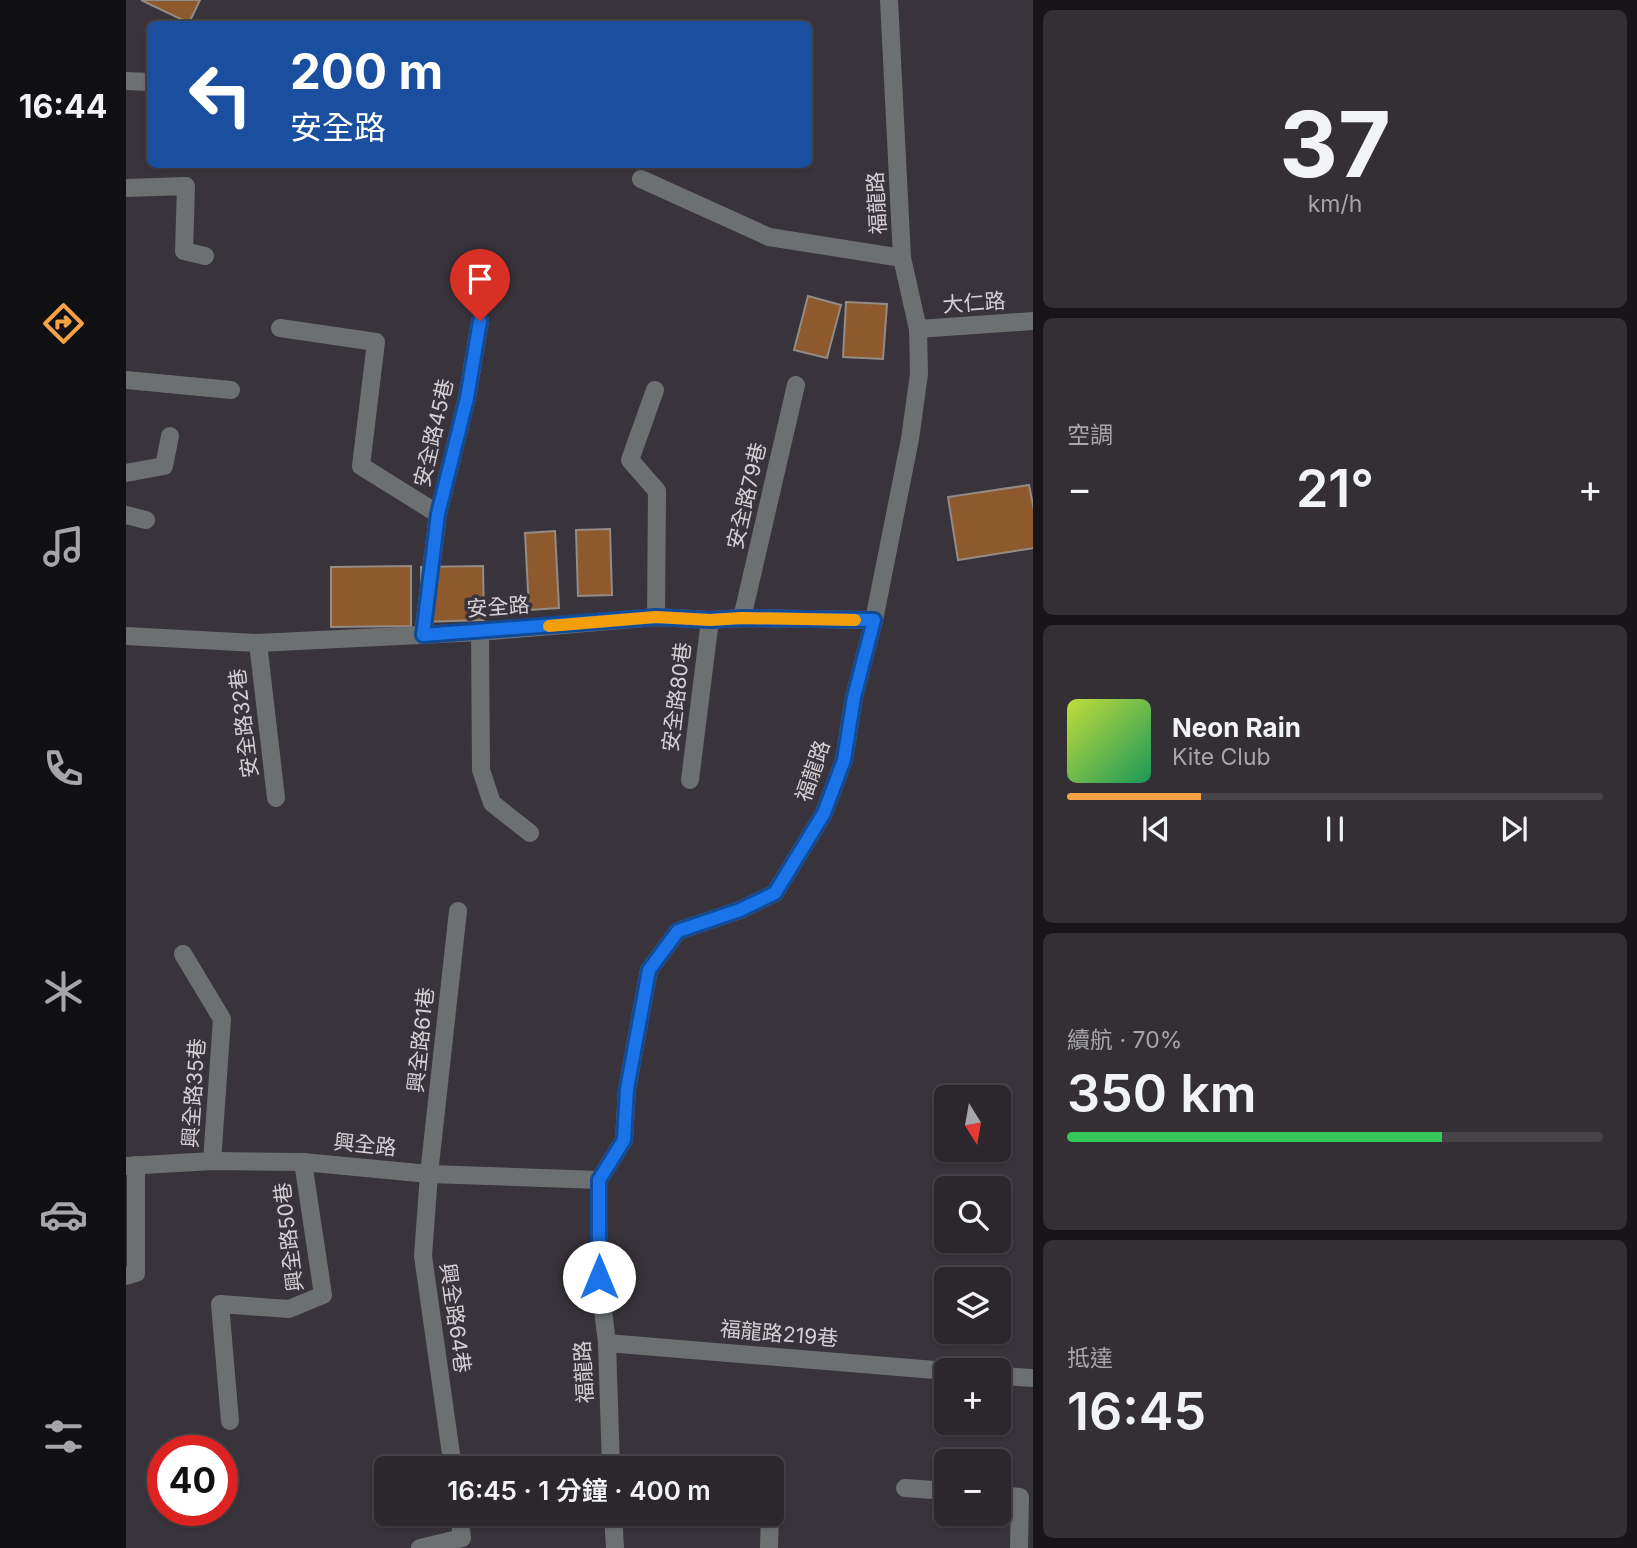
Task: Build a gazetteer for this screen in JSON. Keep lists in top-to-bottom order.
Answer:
{
  "streets": {
    "street": [
      "福龍路",
      "大仁路",
      "安全路45巷",
      "安全路79巷",
      "安全路",
      "安全路80巷",
      "安全路32巷",
      "興全路61巷",
      "興全路35巷",
      "興全路",
      "興全路50巷",
      "興全路64巷",
      "福龍路219巷"
    ]
  },
  "crossings": [
    ["福龍路", "大仁路"],
    ["福龍路", "安全路"],
    ["福龍路", "興全路"],
    ["福龍路", "福龍路219巷"],
    ["安全路45巷", "安全路"],
    ["安全路79巷", "安全路"],
    ["安全路", "安全路80巷"],
    ["安全路", "安全路32巷"],
    ["興全路61巷", "興全路"],
    ["興全路61巷", "興全路64巷"],
    ["興全路35巷", "興全路"],
    ["興全路", "興全路50巷"],
    ["興全路", "興全路64巷"]
  ],
  "north": "bottom",
  "page": {
    "tabs": "16:44",
    "tile": [
      ["37", "km/h"],
      "空調",
      ["續航 · 70%", "350 km"],
      ["抵達", "16:45"]
    ],
    "turn": ["200 m", "安全路"],
    "heat": ["−", "21°", "+"],
    "song": ["Neon Rain", "Kite Club"],
    "map_buttons": ["+", "−"],
    "limit": "40",
    "trip": "16:45 · 1 分鐘 · 400 m"
  }
}
